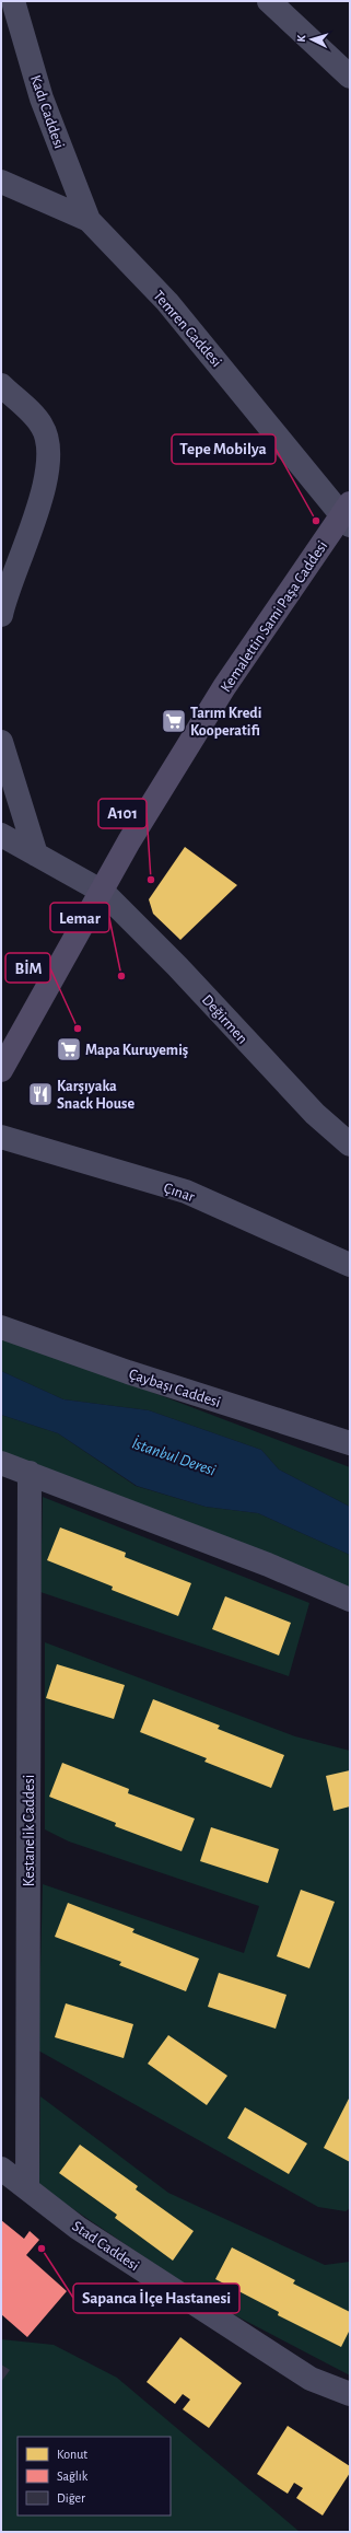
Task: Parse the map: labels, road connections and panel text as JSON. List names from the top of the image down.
{
  "streets": {
    "main road": ["Kemalettin Sami Paşa Caddesi"],
    "street": [
      "Kadı Caddesi",
      "Temren Caddesi",
      "Değirmen",
      "Çınar",
      "Çaybaşı Caddesi",
      "Kestanelik Caddesi",
      "Stad Caddesi"
    ]
  },
  "crossings": [
    ["Kadı Caddesi", "Temren Caddesi"],
    ["Temren Caddesi", "Kemalettin Sami Paşa Caddesi"],
    ["Kemalettin Sami Paşa Caddesi", "Değirmen"],
    ["Kestanelik Caddesi", "Stad Caddesi"]
  ],
  "water": ["İstanbul Deresi"],
  "places": {
    "other": [
      "Tepe Mobilya",
      "A101",
      "Lemar",
      "BİM",
      "Sapanca İlçe Hastanesi"
    ],
    "supermarket": ["Tarım Kredi Kooperatifi", "Mapa Kuruyemiş"],
    "restaurant": ["Karşıyaka Snack House"]
  },
  "legend": ["Konut", "Sağlık", "Diğer"],
  "north": "left"
}
